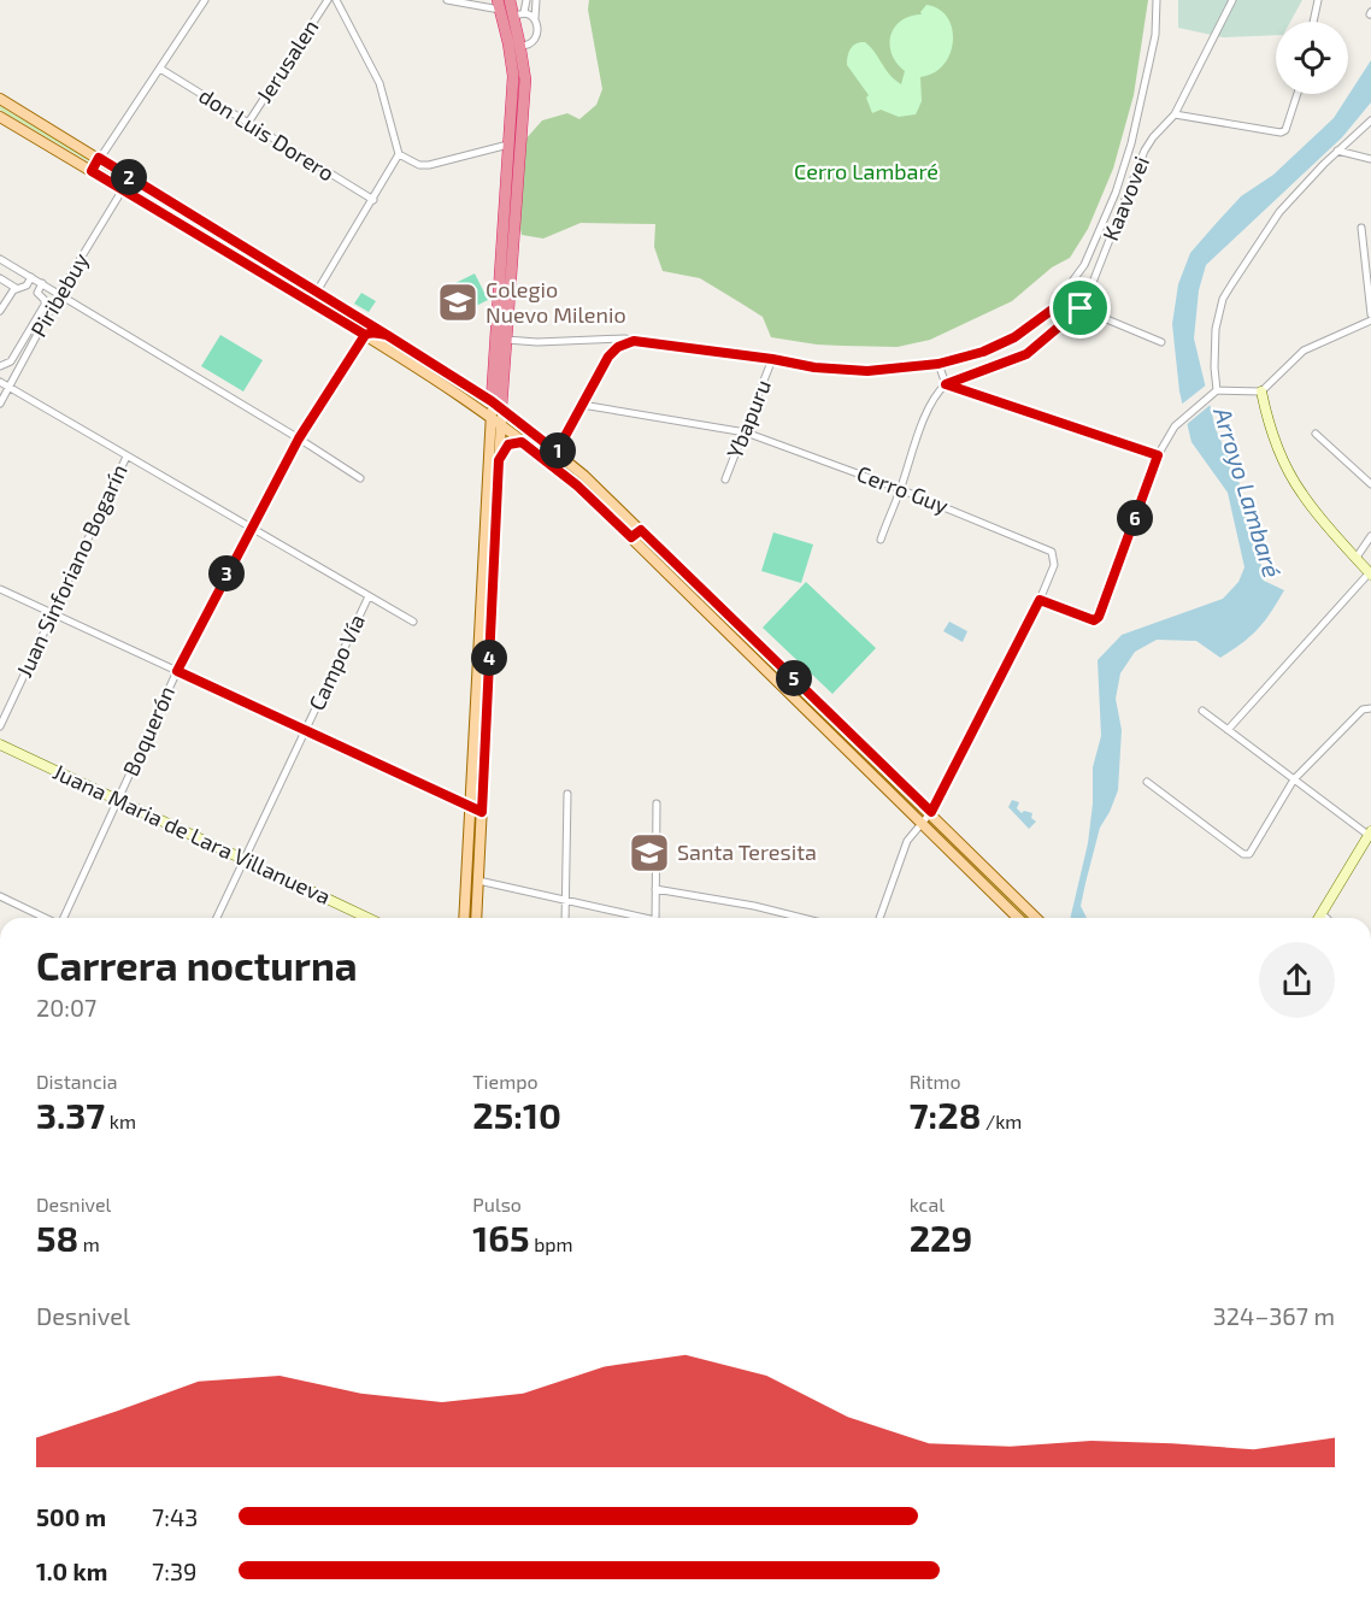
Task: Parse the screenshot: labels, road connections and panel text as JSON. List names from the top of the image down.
{
  "streets": {
    "street": [
      "Jerusalen",
      "don Luis Dorero",
      "Kaavovei",
      "Piribebuy",
      "Ybapuru",
      "Cerro Guy",
      "Juan Sinforiano Bogarín",
      "Campo Vía",
      "Boquerón",
      "Juana Maria de Lara Villanueva"
    ]
  },
  "crossings": [
    ["Jerusalen", "don Luis Dorero"],
    ["Ybapuru", "Cerro Guy"],
    ["Campo Vía", "Juana Maria de Lara Villanueva"],
    ["Boquerón", "Juana Maria de Lara Villanueva"]
  ],
  "water": ["Arroyo Lambaré"],
  "parks": ["Cerro Lambaré"],
  "places": {
    "school or university": ["Colegio Nuevo Milenio", "Santa Teresita"]
  },
  "page": {
    "pins": [
      "2",
      "1",
      "6",
      "3",
      "4",
      "5"
    ],
    "heading": ["Carrera nocturna", "20:07"],
    "stats": [
      ["Distancia", "3.37 km"],
      ["Tiempo", "25:10"],
      ["Ritmo", "7:28 /km"],
      ["Desnivel", "58 m"],
      ["Pulso", "165 bpm"],
      ["kcal", "229"]
    ],
    "chart": ["Desnivel", "324–367 m"],
    "list": [
      {
        "name": "500 m",
        "note": "7:43"
      },
      {
        "name": "1.0 km",
        "note": "7:39"
      }
    ]
  }
}
